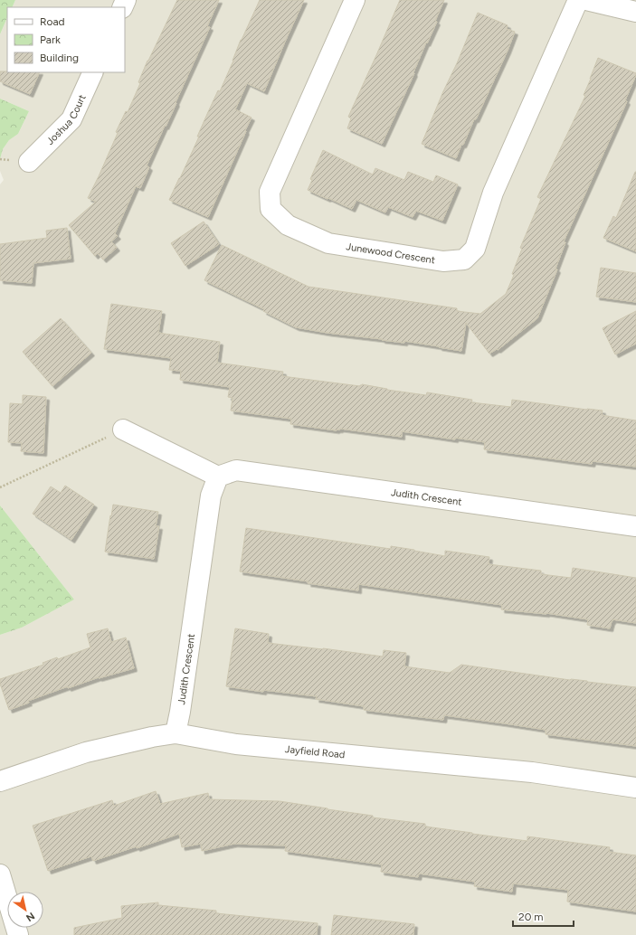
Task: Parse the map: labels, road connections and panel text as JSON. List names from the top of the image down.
{
  "streets": {
    "street": [
      "Joshua Court",
      "Junewood Crescent",
      "Judith Crescent",
      "Jayfield Road"
    ]
  },
  "crossings": [
    ["Judith Crescent", "Jayfield Road"]
  ],
  "legend": ["Road", "Park", "Building"],
  "scale_bar": "20 m",
  "north": "bottom right"
}
